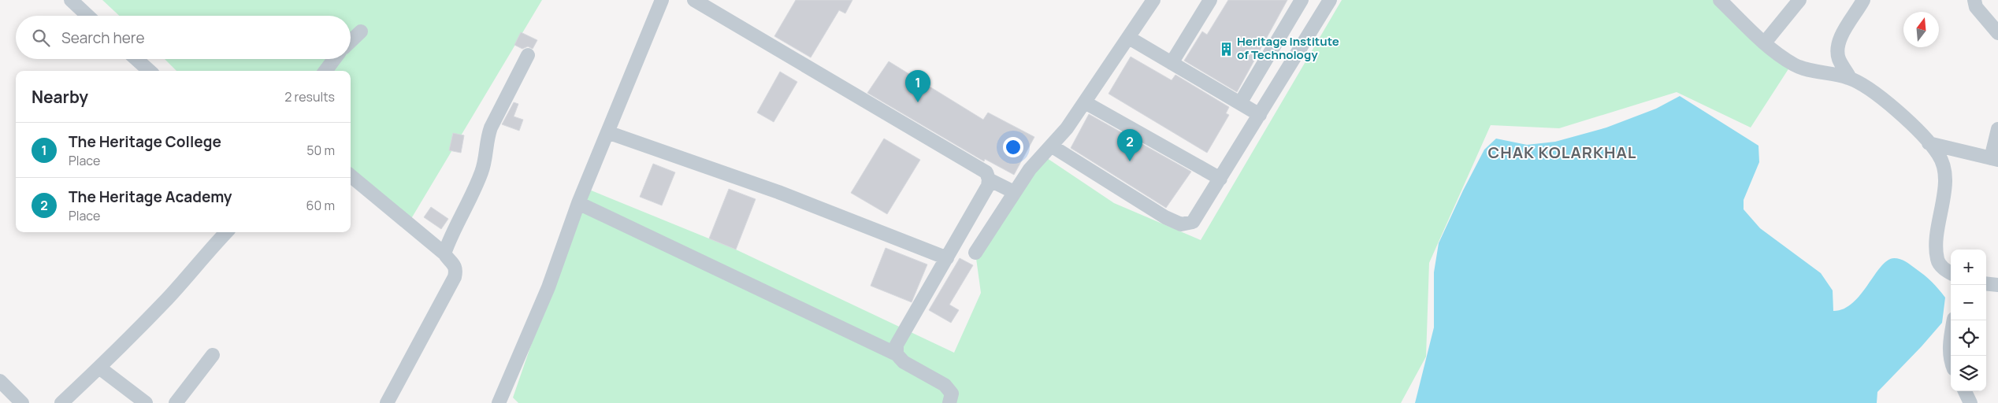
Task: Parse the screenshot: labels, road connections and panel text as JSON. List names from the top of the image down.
{
  "districts": ["CHAK KOLARKHAL"],
  "places": {
    "building": ["Heritage Institute of Technology"]
  },
  "north": "top",
  "page": {
    "search": "Search here",
    "pins": ["1", "2"],
    "heading": ["Nearby", "2 results"],
    "list": [
      {
        "mark": "1",
        "name": "The Heritage College",
        "note": "Place",
        "value": "50 m"
      },
      {
        "mark": "2",
        "name": "The Heritage Academy",
        "note": "Place",
        "value": "60 m"
      }
    ],
    "map_buttons": ["+", "−"]
  }
}
